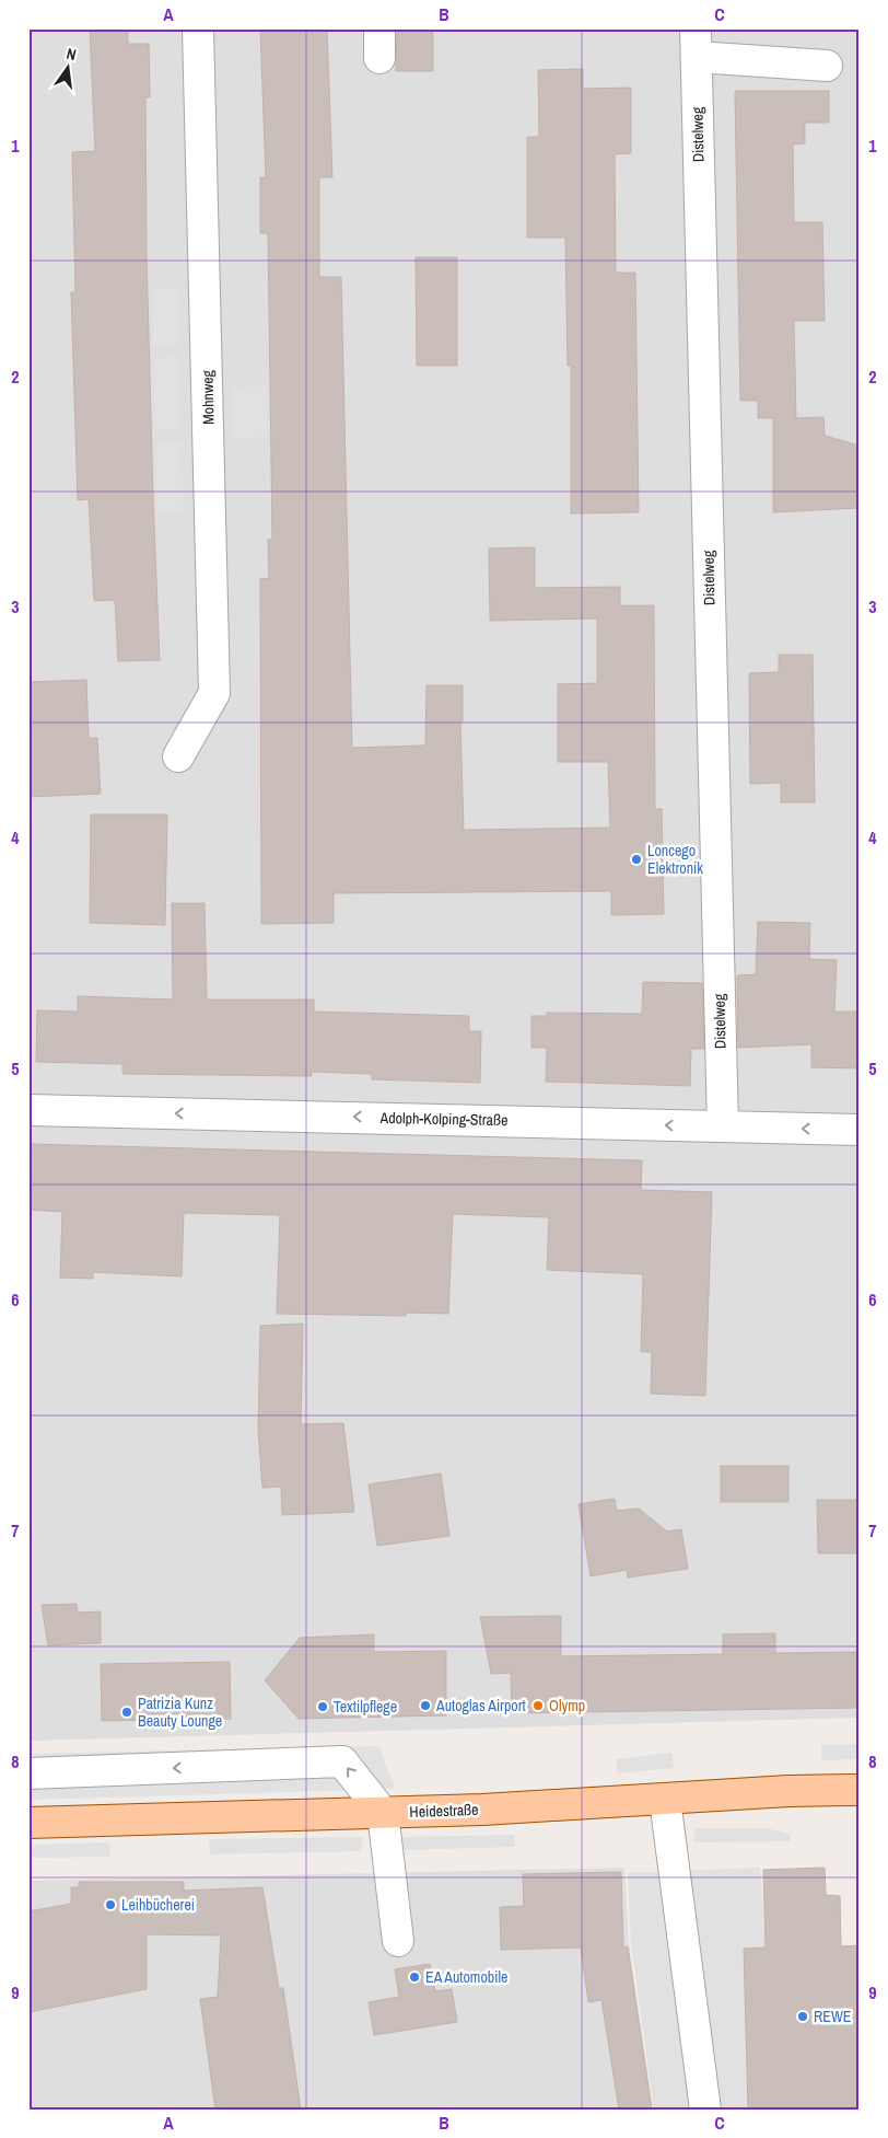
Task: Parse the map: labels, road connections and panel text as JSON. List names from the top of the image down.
{
  "streets": {
    "main road": ["Heidestraße"],
    "street": ["Distelweg", "Mohnweg", "Adolph-Kolping-Straße"]
  },
  "crossings": [
    ["Distelweg", "Adolph-Kolping-Straße"]
  ],
  "one_way": ["Adolph-Kolping-Straße"],
  "places": [
    "Loncego Elektronik",
    "Autoglas Airport",
    "Olymp",
    "Textilpflege",
    "Patrizia Kunz Beauty Lounge",
    "Leihbücherei",
    "EA Automobile",
    "REWE"
  ],
  "north": "top",
  "grid": {
    "columns": ["A", "B", "C"],
    "rows": [
      "1",
      "2",
      "3",
      "4",
      "5",
      "6",
      "7",
      "8",
      "9"
    ]
  }
}
